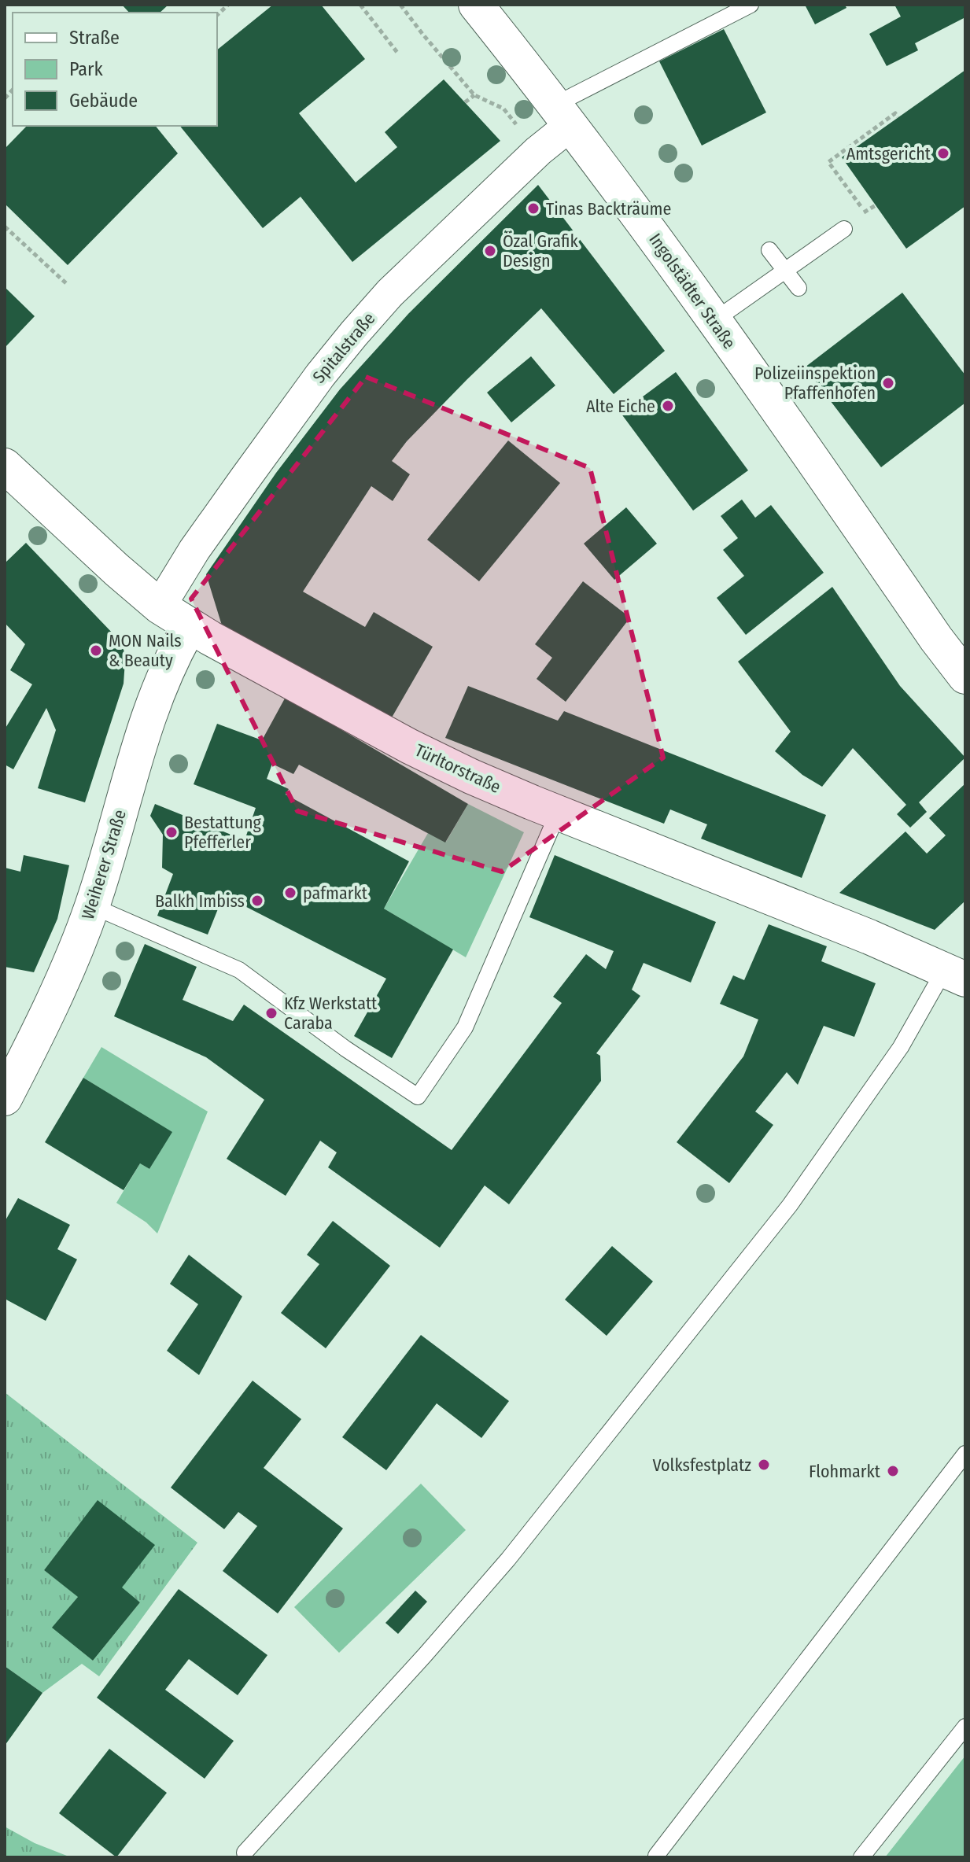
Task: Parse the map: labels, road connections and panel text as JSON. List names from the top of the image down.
{
  "streets": {
    "street": [
      "Ingolstädter Straße",
      "Spitalstraße",
      "Türltorstraße",
      "Weiherer Straße"
    ]
  },
  "crossings": [
    ["Ingolstädter Straße", "Spitalstraße"],
    ["Spitalstraße", "Türltorstraße"],
    ["Türltorstraße", "Weiherer Straße"]
  ],
  "places": [
    "Amtsgericht",
    "Tinas Backträume",
    "Özal Grafik Design",
    "Polizeiinspektion Pfaffenhofen",
    "Alte Eiche",
    "MON Nails & Beauty",
    "Bestattung Pfefferler",
    "pafmarkt",
    "Balkh Imbiss",
    "Kfz Werkstatt Caraba",
    "Volksfestplatz",
    "Flohmarkt"
  ],
  "legend": ["Straße", "Park", "Gebäude"]
}
